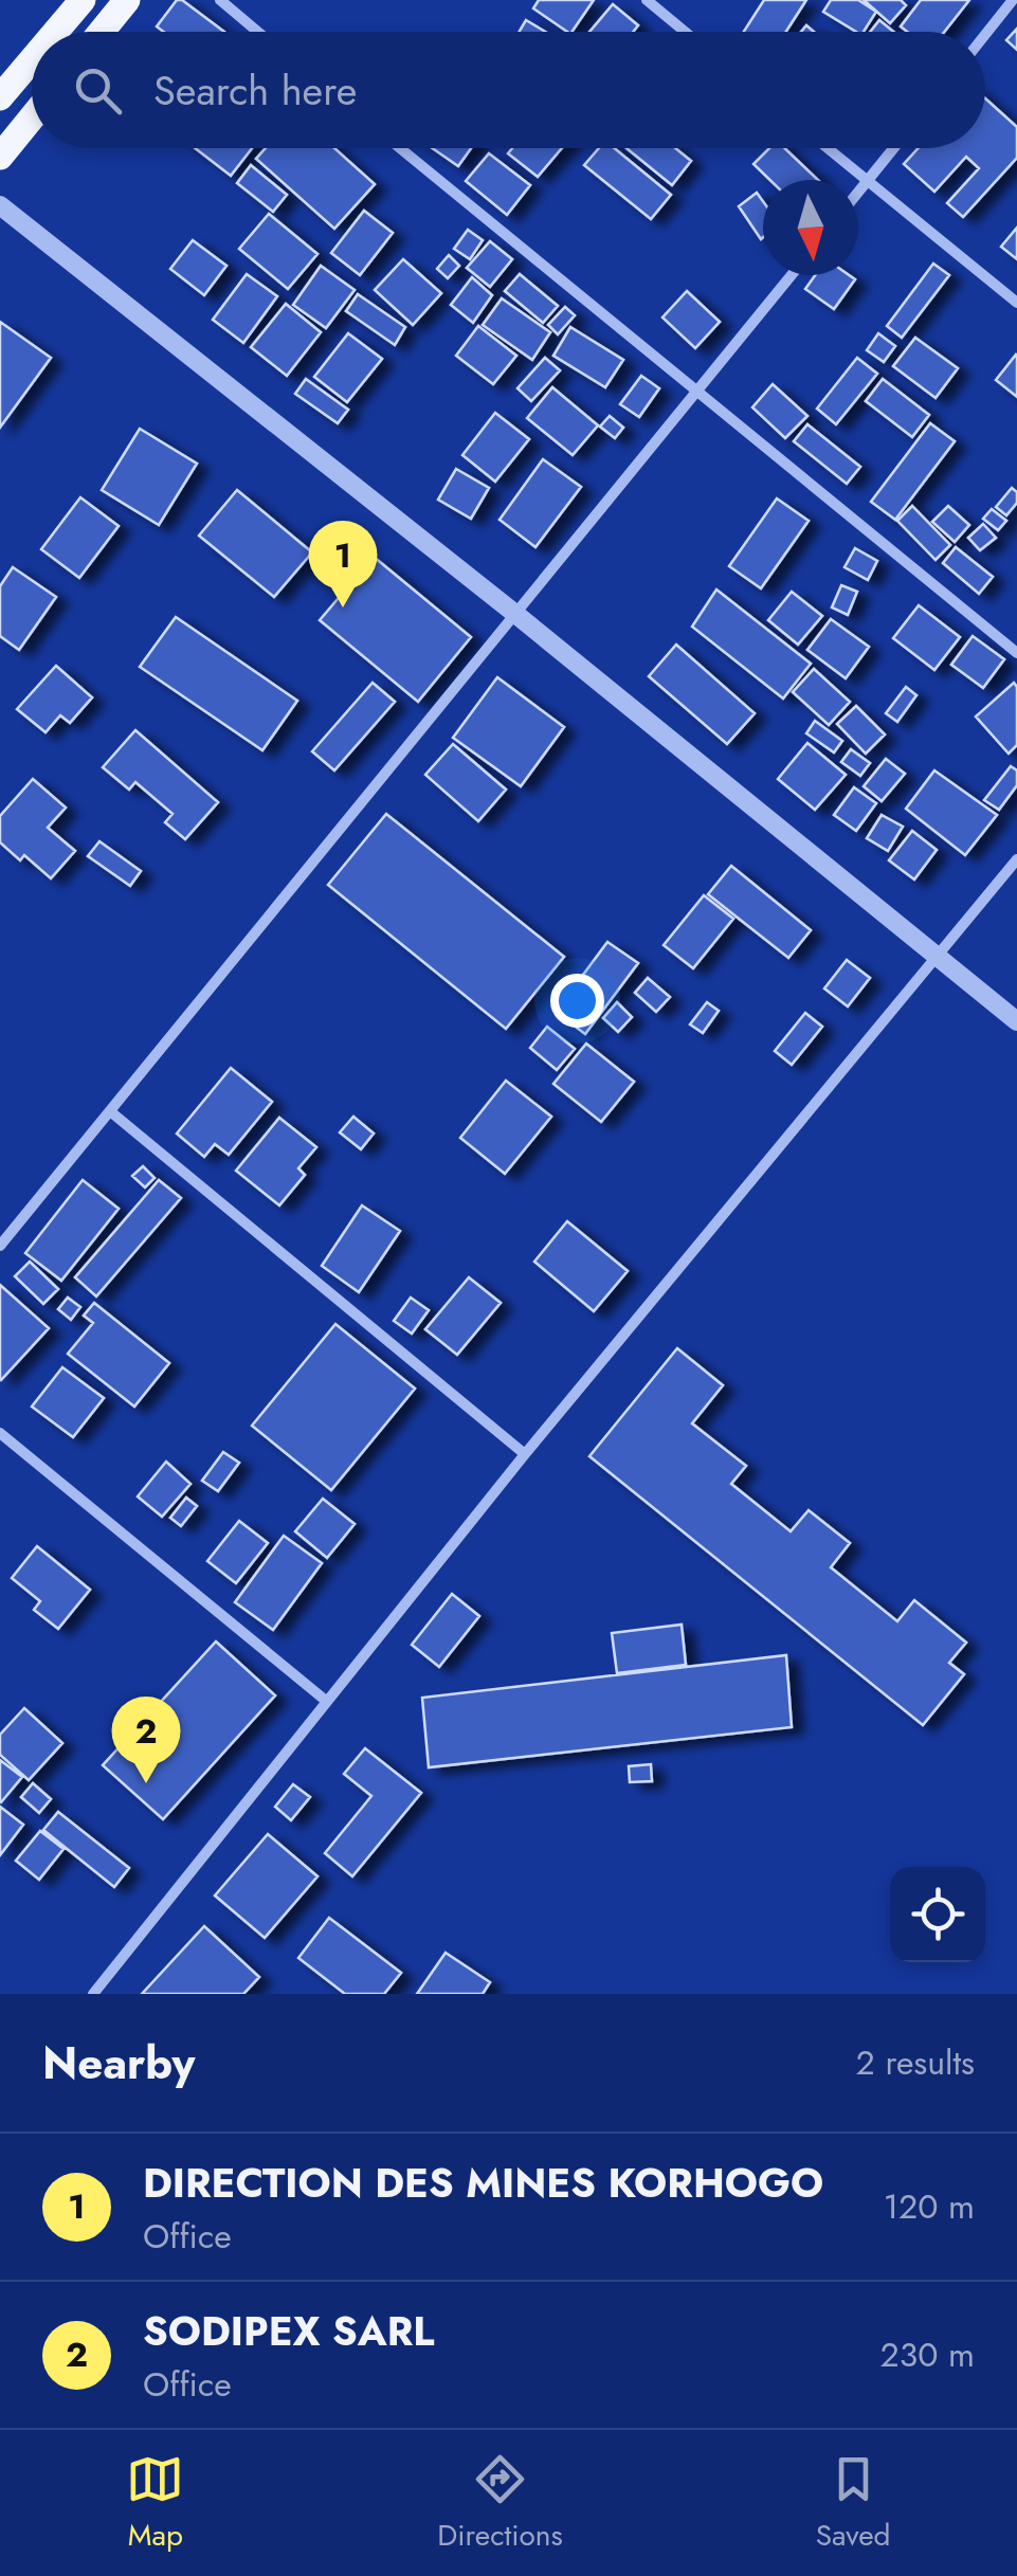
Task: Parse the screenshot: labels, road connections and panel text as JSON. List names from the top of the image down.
{
  "north": "bottom",
  "page": {
    "search": "Search here",
    "pins": ["1", "2"],
    "heading": ["Nearby", "2 results"],
    "list": [
      {
        "mark": "1",
        "name": "DIRECTION DES MINES KORHOGO",
        "note": "Office",
        "value": "120 m"
      },
      {
        "mark": "2",
        "name": "SODIPEX SARL",
        "note": "Office",
        "value": "230 m"
      }
    ],
    "nav": ["Map", "Directions", "Saved"]
  }
}
